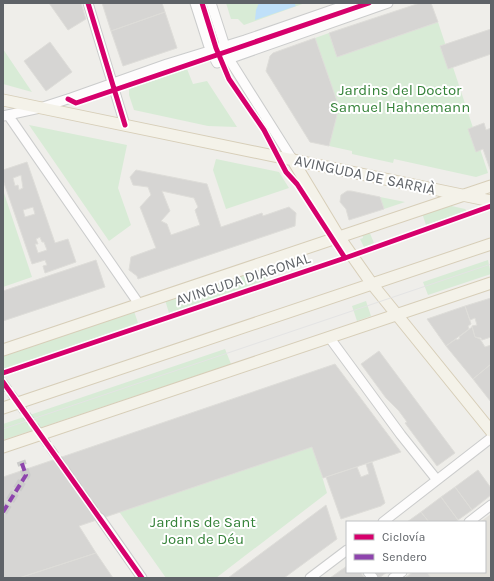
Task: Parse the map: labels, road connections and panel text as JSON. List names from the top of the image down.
{
  "streets": {
    "main road": ["AVINGUDA DE SARRIÀ"],
    "cycle path": ["AVINGUDA DIAGONAL"]
  },
  "parks": ["Jardins del Doctor Samuel Hahnemann", "Jardins de Sant Joan de Déu"],
  "legend": ["Ciclovía", "Sendero"]
}
